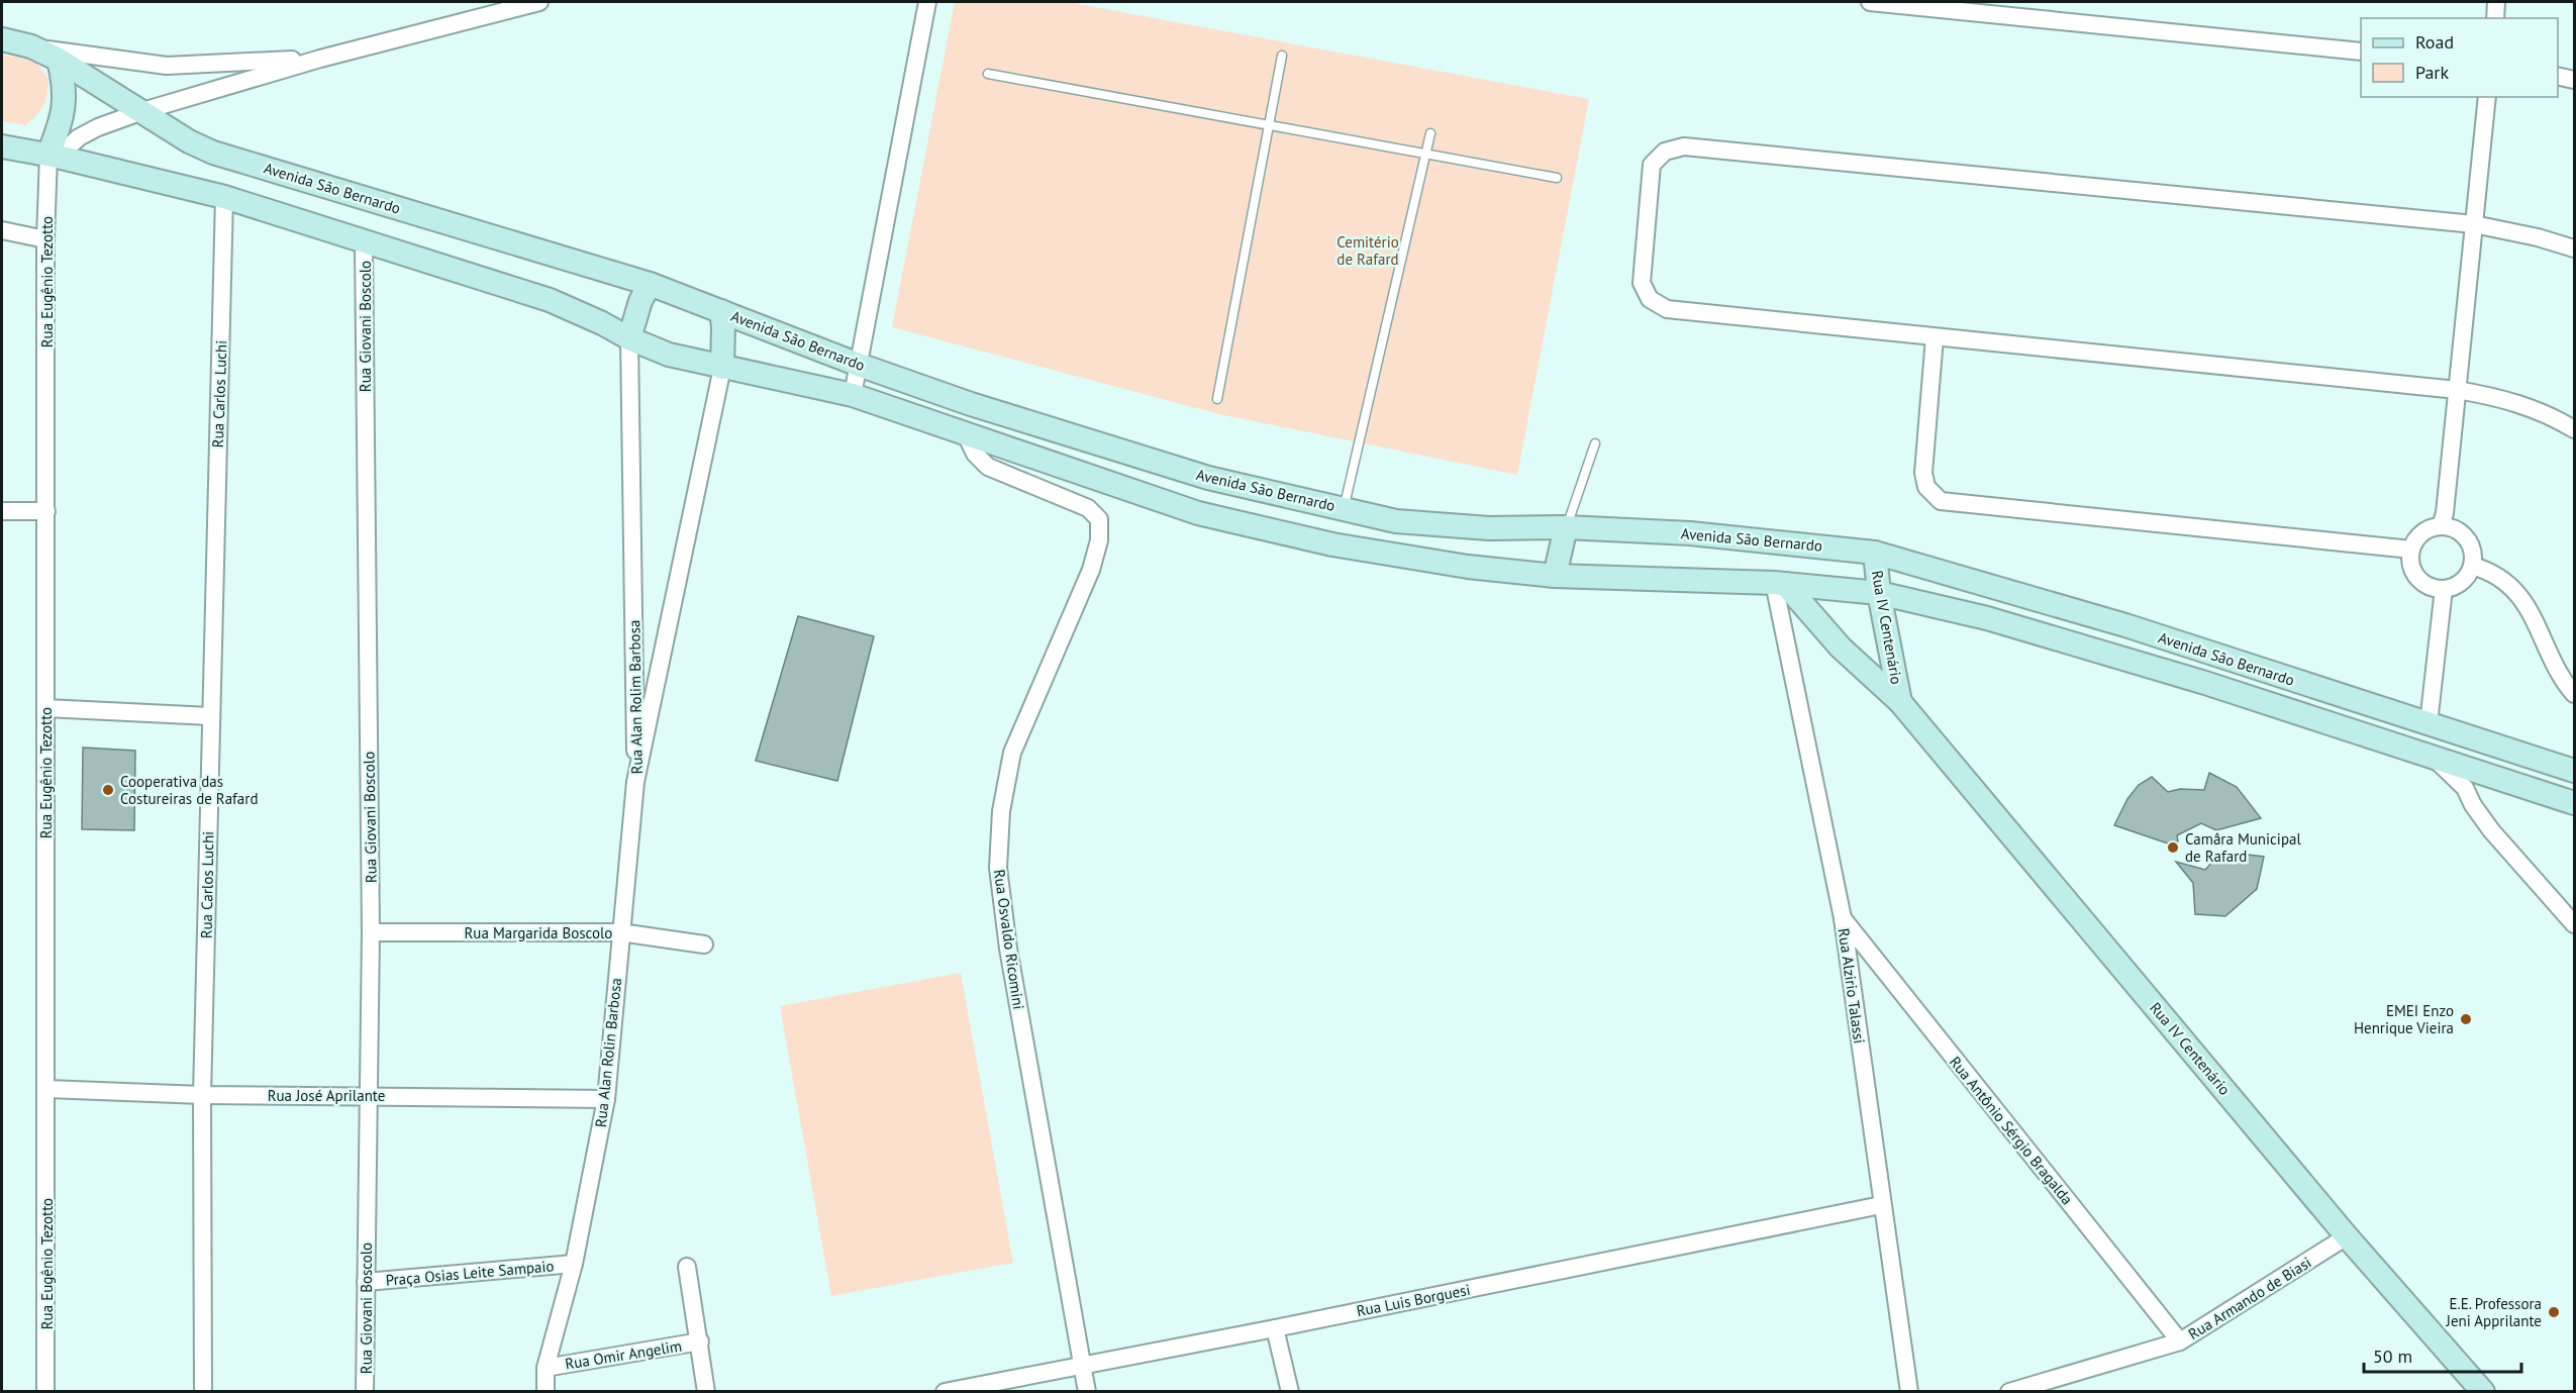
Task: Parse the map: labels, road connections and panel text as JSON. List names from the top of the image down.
{
  "streets": {
    "main road": ["Avenida São Bernardo", "Rua IV Centenário"],
    "street": [
      "Rua Eugênio Tezotto",
      "Rua Giovani Boscolo",
      "Rua Carlos Luchi",
      "Rua Alan Rolim Barbosa",
      "Rua Margarida Boscolo",
      "Rua Osvaldo Ricomini",
      "Rua Alzirio Talassi",
      "Rua Alan Rolin Barbosa",
      "Rua José Aprilante",
      "Rua Antônio Sérgio Bragalda",
      "Praça Osias Leite Sampaio",
      "Rua Armando de Biasi",
      "Rua Luis Borguesi",
      "Rua Omir Angelim"
    ]
  },
  "crossings": [
    ["Avenida São Bernardo", "Rua Eugênio Tezotto"],
    ["Avenida São Bernardo", "Rua Giovani Boscolo"],
    ["Avenida São Bernardo", "Rua Carlos Luchi"],
    ["Avenida São Bernardo", "Rua IV Centenário"],
    ["Avenida São Bernardo", "Rua Alan Rolim Barbosa"],
    ["Avenida São Bernardo", "Rua Osvaldo Ricomini"],
    ["Avenida São Bernardo", "Rua Alzirio Talassi"],
    ["Rua Eugênio Tezotto", "Rua José Aprilante"],
    ["Rua Giovani Boscolo", "Rua Margarida Boscolo"],
    ["Rua Giovani Boscolo", "Rua José Aprilante"],
    ["Rua Giovani Boscolo", "Praça Osias Leite Sampaio"],
    ["Rua Carlos Luchi", "Rua José Aprilante"],
    ["Rua IV Centenário", "Rua Alzirio Talassi"],
    ["Rua IV Centenário", "Rua Armando de Biasi"],
    ["Rua Alan Rolim Barbosa", "Rua Alan Rolin Barbosa"],
    ["Rua Margarida Boscolo", "Rua Alan Rolin Barbosa"],
    ["Rua Osvaldo Ricomini", "Rua Luis Borguesi"],
    ["Rua Alzirio Talassi", "Rua Antônio Sérgio Bragalda"],
    ["Rua Alzirio Talassi", "Rua Luis Borguesi"],
    ["Rua Alan Rolin Barbosa", "Rua José Aprilante"],
    ["Rua Alan Rolin Barbosa", "Praça Osias Leite Sampaio"],
    ["Rua Alan Rolin Barbosa", "Rua Omir Angelim"],
    ["Rua Antônio Sérgio Bragalda", "Rua Armando de Biasi"]
  ],
  "parks": ["Cemitério de Rafard"],
  "places": [
    "Cooperativa das Costureiras de Rafard",
    "Camâra Municipal de Rafard",
    "EMEI Enzo Henrique Vieira",
    "E.E. Professora Jeni Apprilante"
  ],
  "legend": ["Road", "Park"],
  "scale_bar": "50 m"
}
